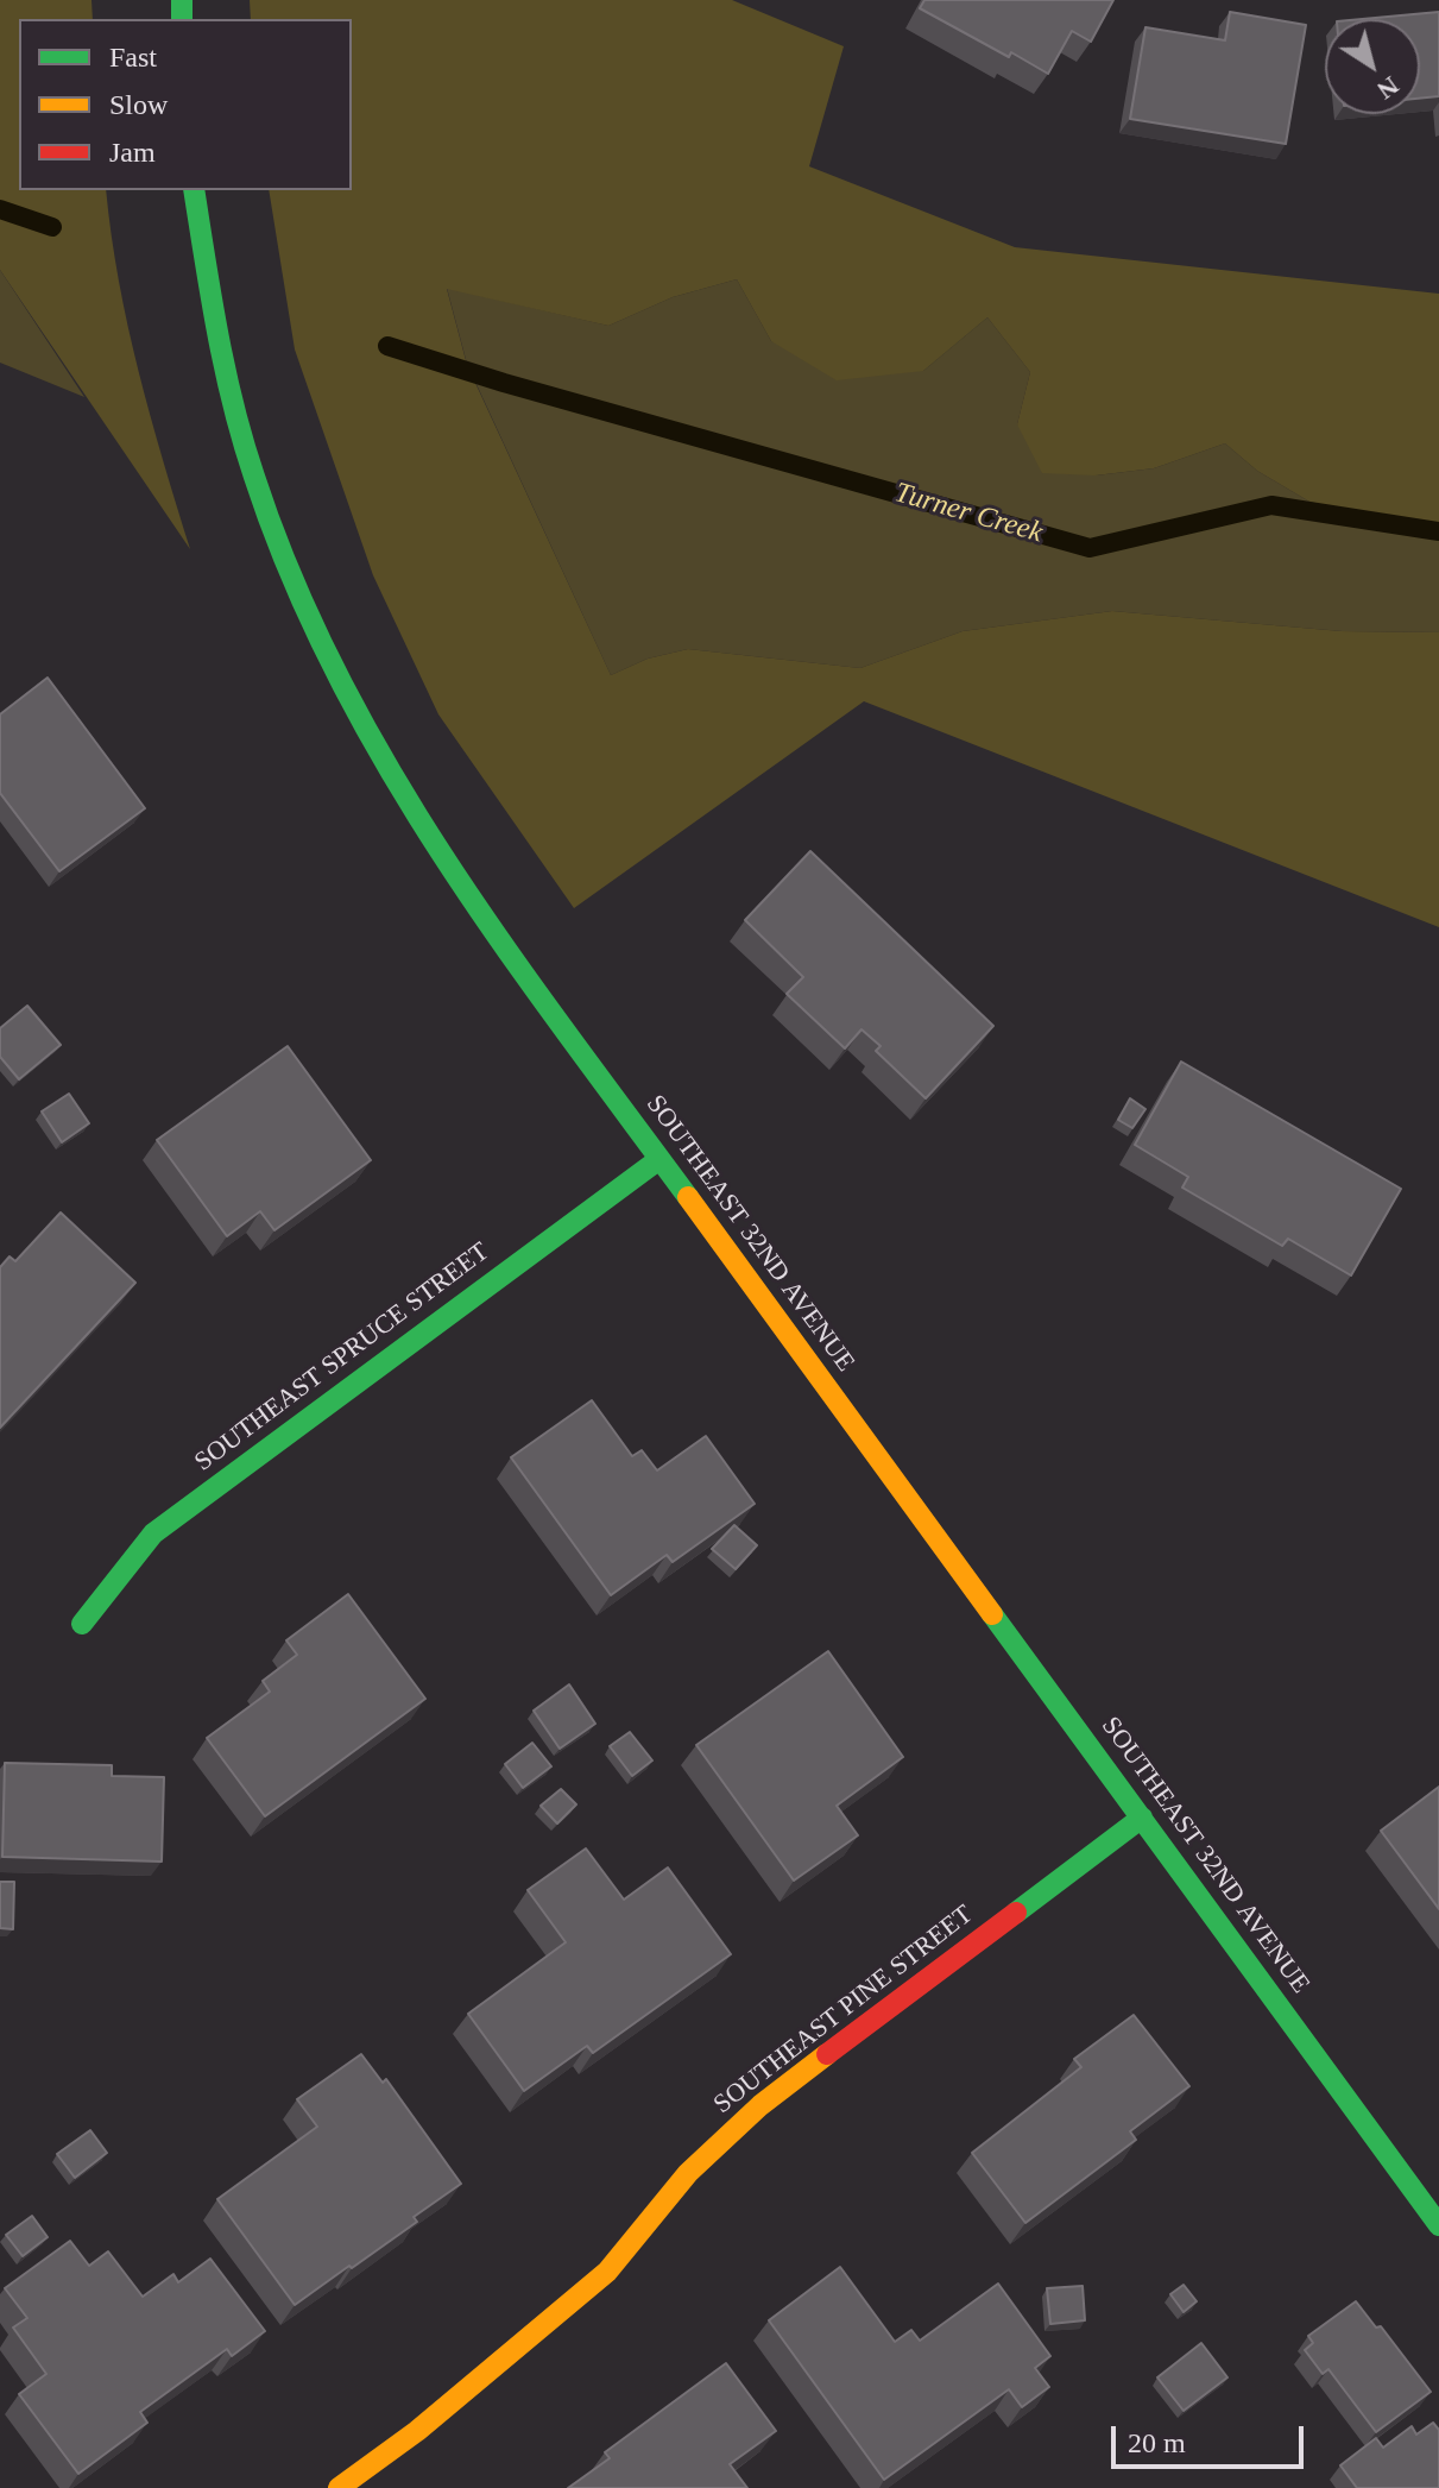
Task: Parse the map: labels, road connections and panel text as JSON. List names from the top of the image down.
{
  "streets": {
    "main road": ["SOUTHEAST 32ND AVENUE", "SOUTHEAST SPRUCE STREET", "SOUTHEAST PINE STREET"]
  },
  "crossings": [
    ["SOUTHEAST 32ND AVENUE", "SOUTHEAST SPRUCE STREET"],
    ["SOUTHEAST 32ND AVENUE", "SOUTHEAST PINE STREET"]
  ],
  "water": ["Turner Creek"],
  "legend": ["Fast", "Slow", "Jam"],
  "scale_bar": "20 m",
  "north": "bottom right"
}
